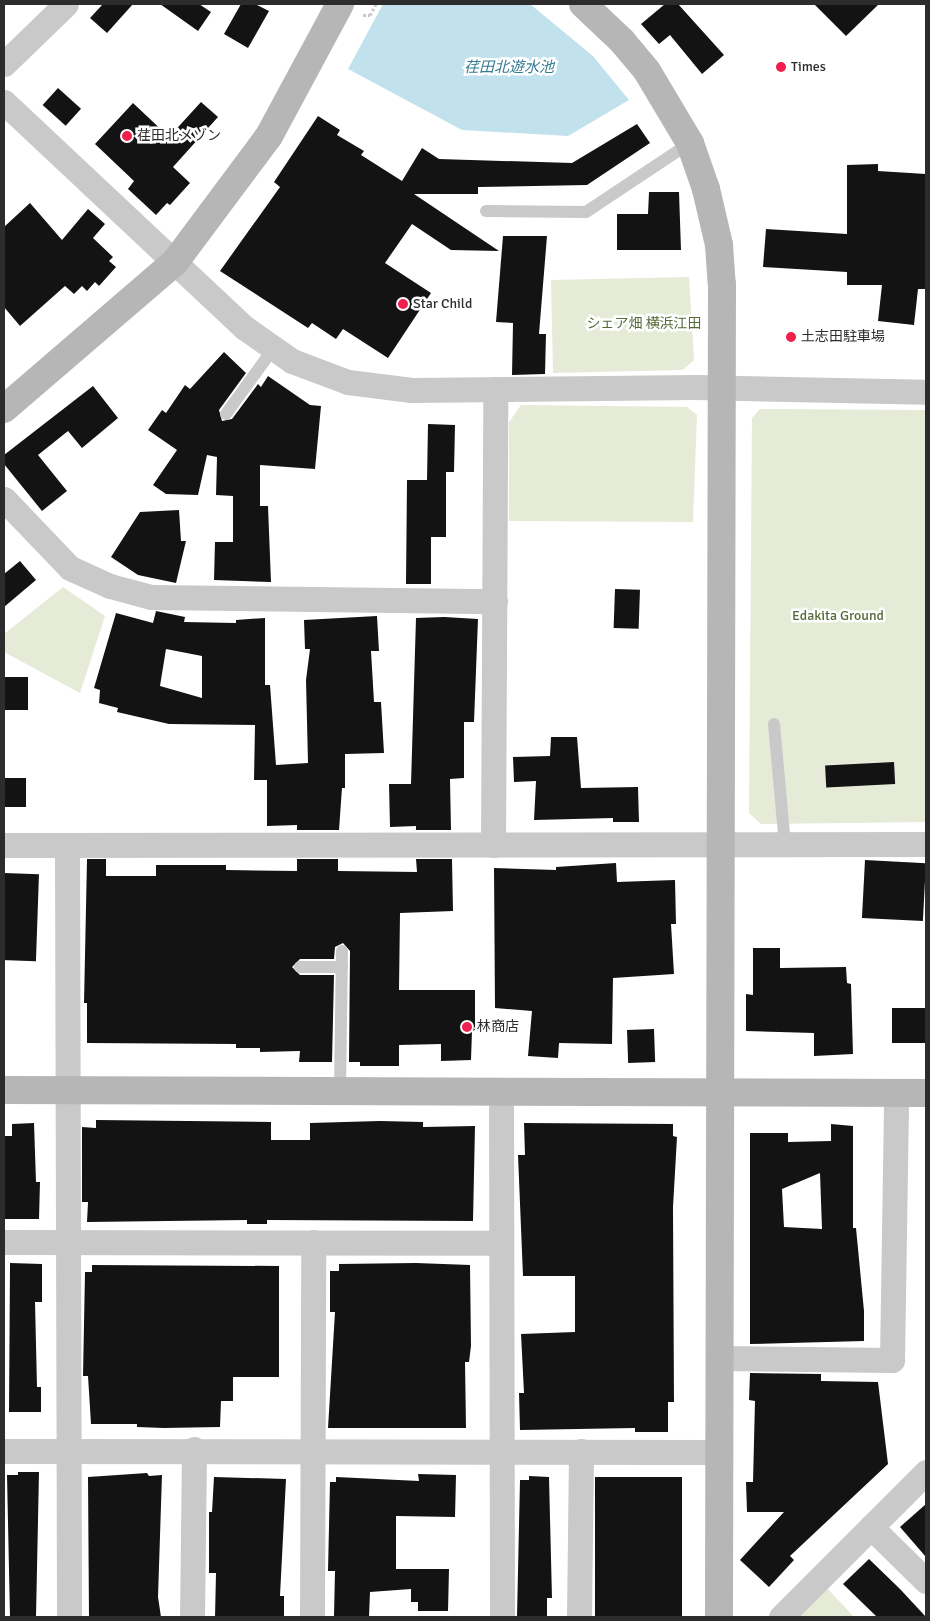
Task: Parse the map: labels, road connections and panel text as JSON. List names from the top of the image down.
{
  "water": ["荏田北遊水池"],
  "parks": ["シェア畑 横浜江田", "Edakita Ground"],
  "places": [
    "Times",
    "荏田北メゾン",
    "Star Child",
    "土志田駐車場",
    "林商店"
  ]
}
